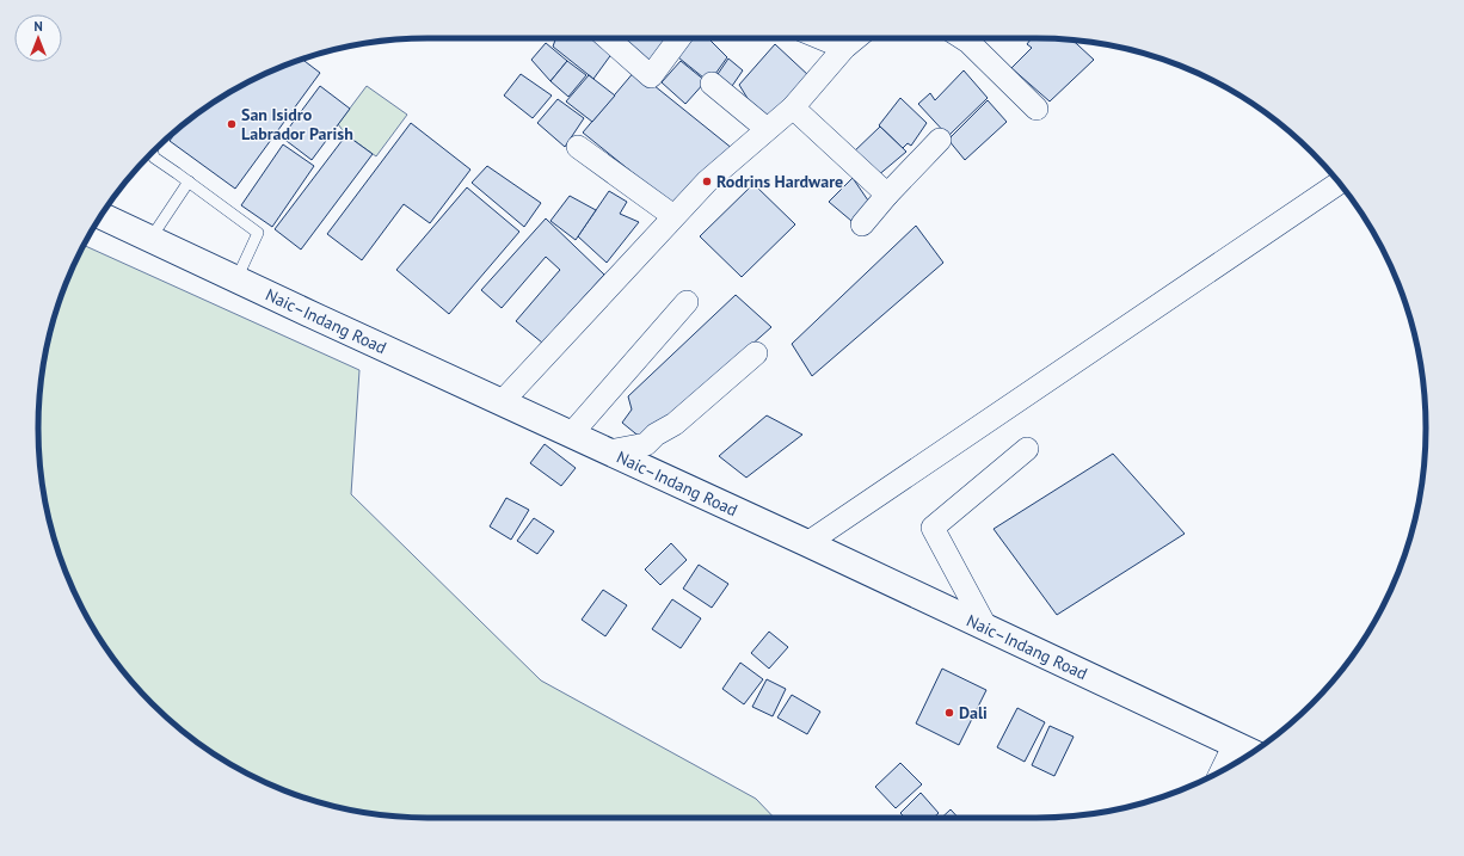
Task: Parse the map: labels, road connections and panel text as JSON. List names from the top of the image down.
{
  "streets": {
    "main road": ["Naic–Indang Road"]
  },
  "places": ["San Isidro Labrador Parish", "Rodrins Hardware", "Dali"],
  "north": "top"
}
